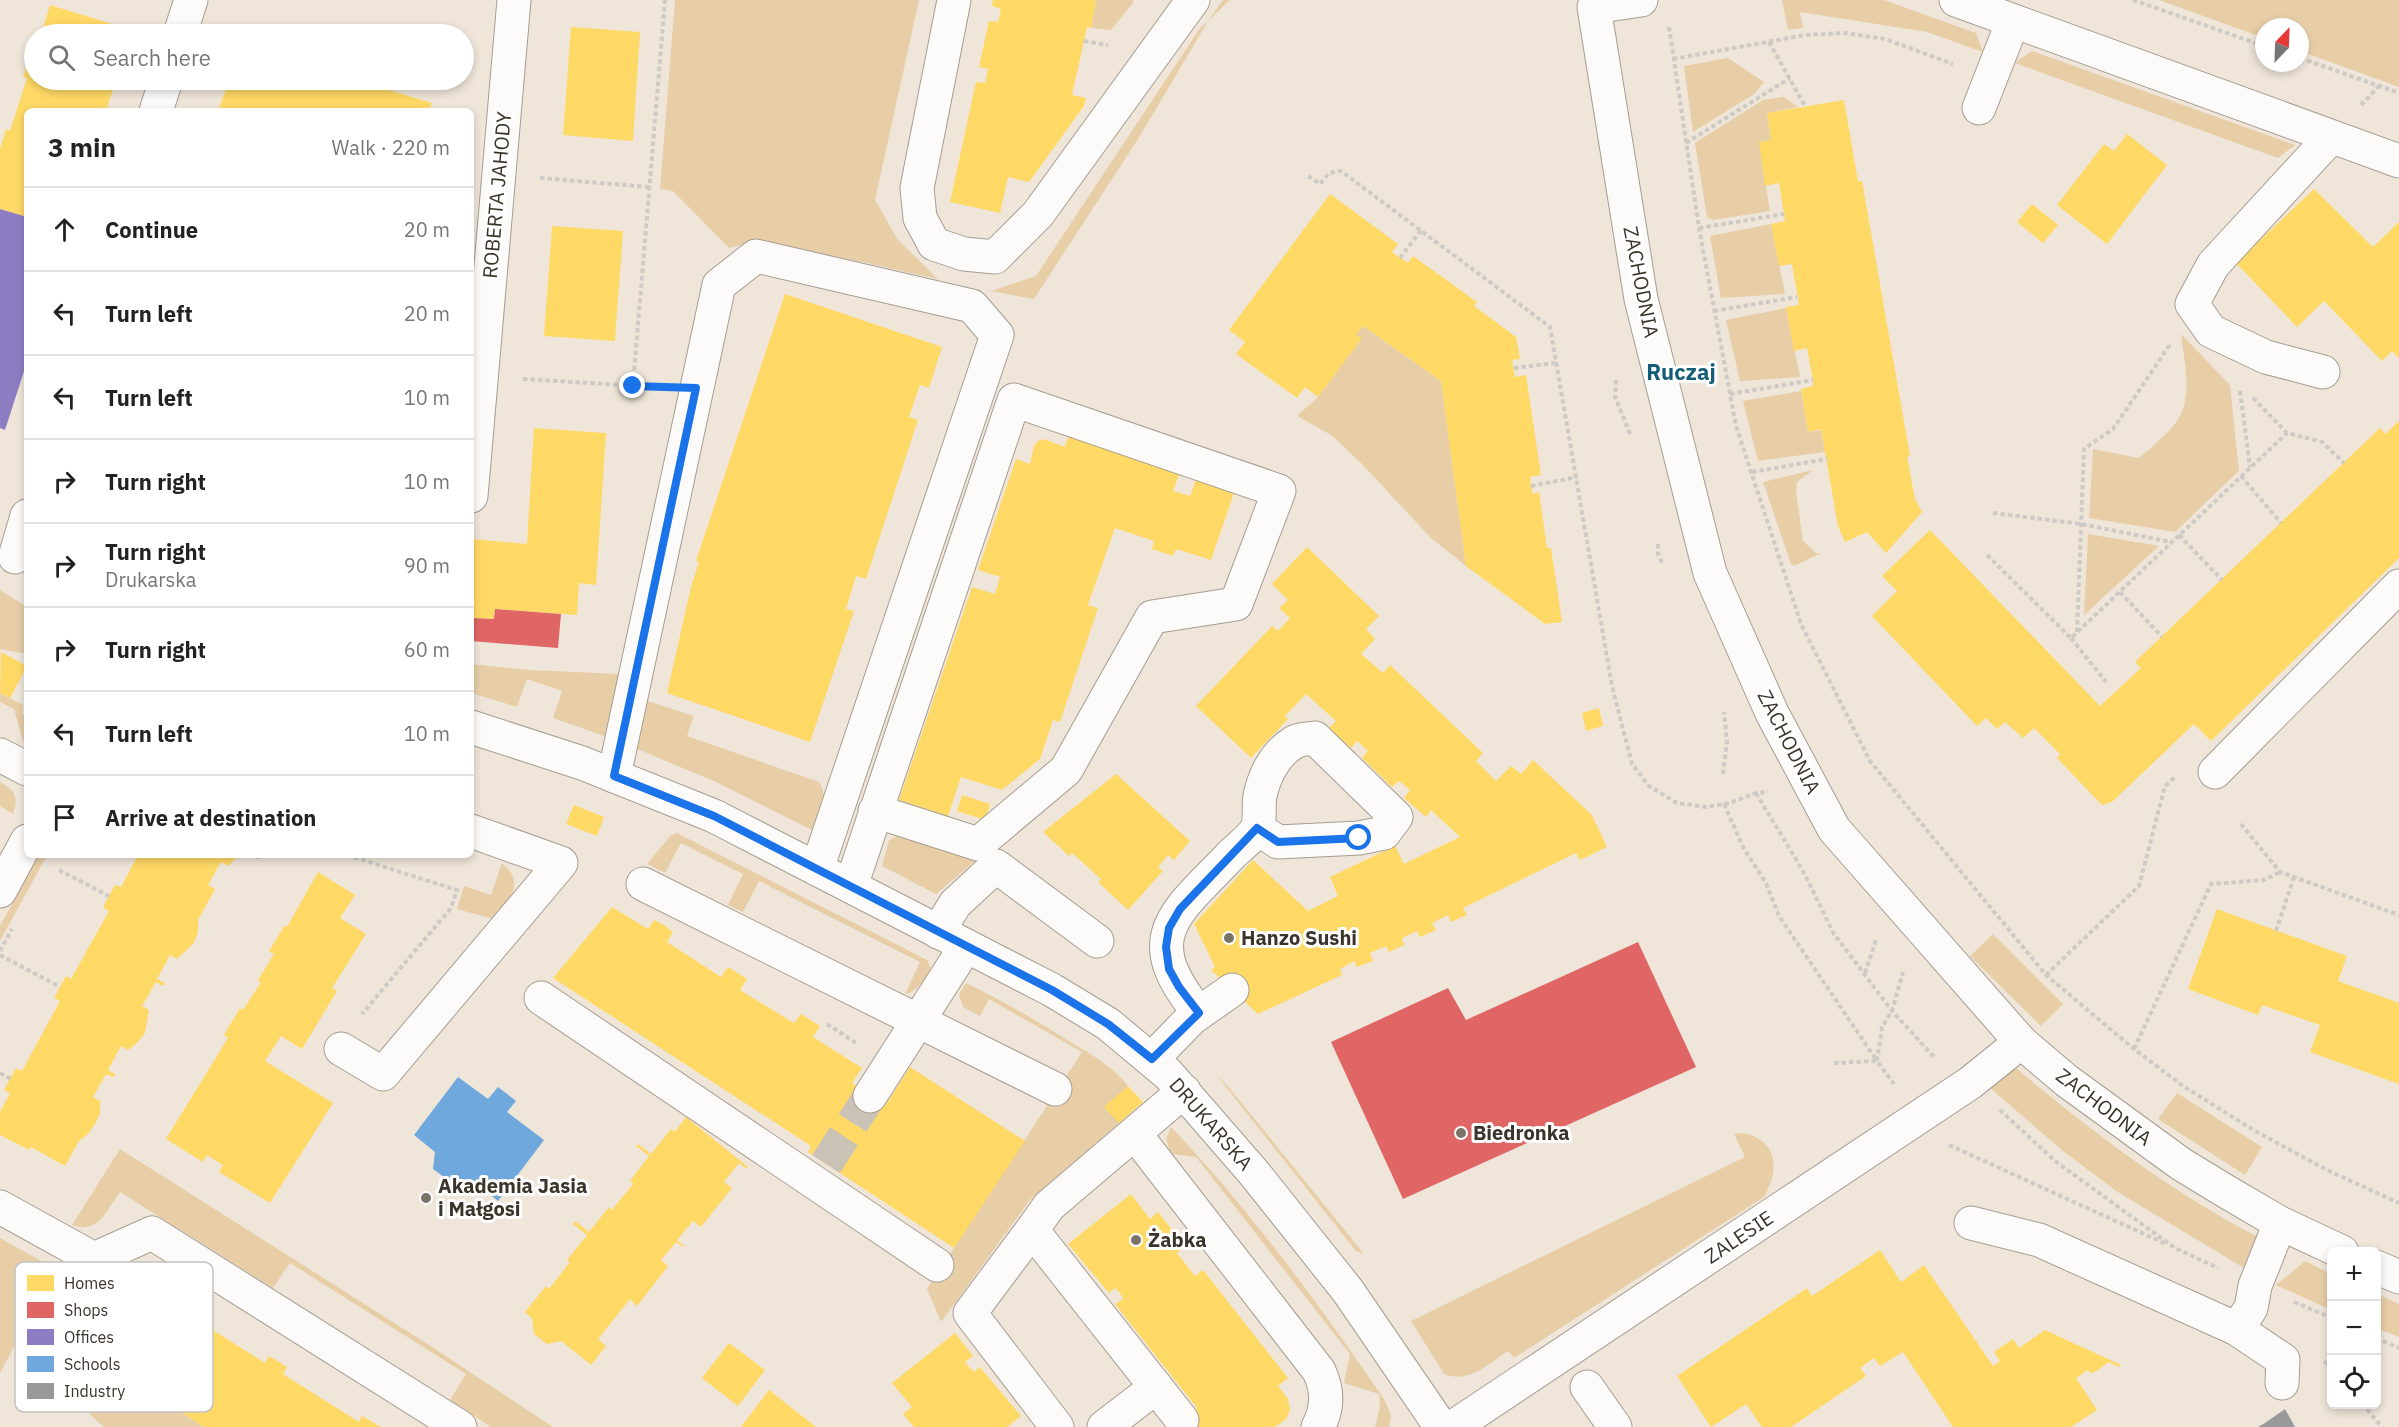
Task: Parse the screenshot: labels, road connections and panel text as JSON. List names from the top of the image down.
{
  "streets": {
    "street": [
      "ROBERTA JAHODY",
      "ZACHODNIA",
      "DRUKARSKA",
      "ZALESIE"
    ]
  },
  "crossings": [
    ["ZACHODNIA", "ZALESIE"]
  ],
  "districts": ["Ruczaj"],
  "places": [
    "Hanzo Sushi",
    "Biedronka",
    "Akademia Jasia i Małgosi",
    "Żabka"
  ],
  "legend": [
    "Homes",
    "Shops",
    "Offices",
    "Schools",
    "Industry"
  ],
  "north": "top right",
  "page": {
    "search": "Search here",
    "heading": ["3 min", "Walk · 220 m"],
    "list": [
      ["Continue", "20 m"],
      ["Turn left", "20 m"],
      ["Turn left", "10 m"],
      ["Turn right", "10 m"],
      ["Turn right", "Drukarska", "90 m"],
      ["Turn right", "60 m"],
      ["Turn left", "10 m"],
      "Arrive at destination"
    ],
    "map_buttons": ["+", "−"]
  }
}
